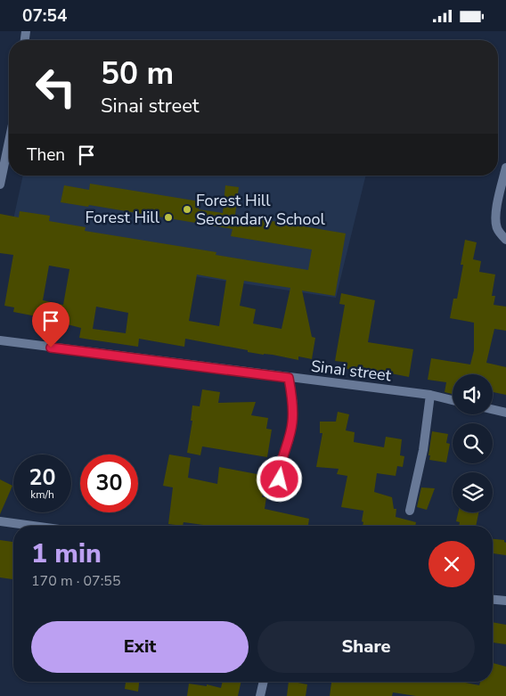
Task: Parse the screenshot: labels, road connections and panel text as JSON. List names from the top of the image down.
{
  "streets": {
    "street": ["Sinai street"]
  },
  "places": ["Forest Hill Secondary School", "Forest Hill"],
  "page": {
    "status": "07:54",
    "turn": ["50 m", "Sinai street"],
    "then": "Then",
    "speed": "20 km/h",
    "limit": "30",
    "heading": ["1 min", "170 m · 07:55"],
    "buttons": ["Exit", "Share"]
  }
}
